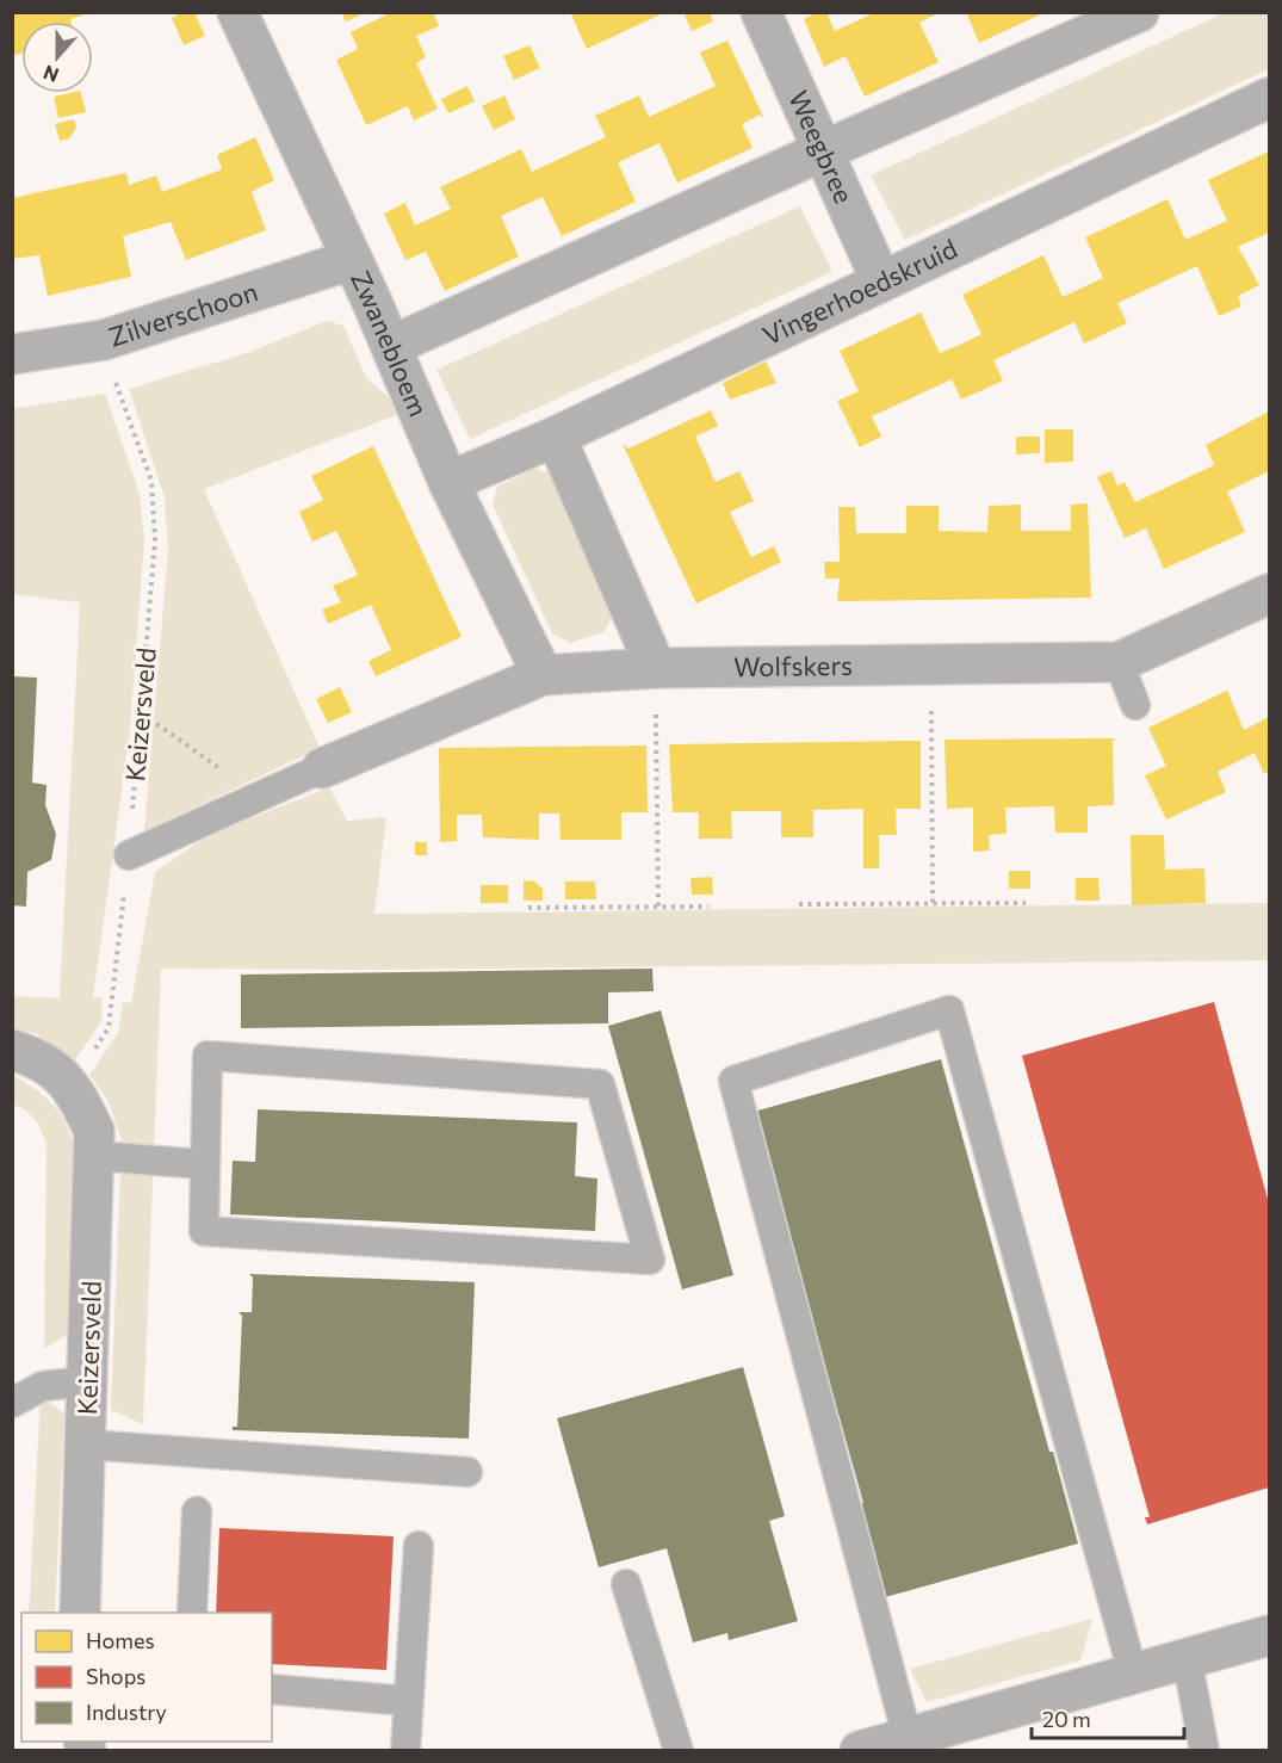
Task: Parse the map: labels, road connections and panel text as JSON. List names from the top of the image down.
{
  "streets": {
    "street": [
      "Weegbree",
      "Vingerhoedskruid",
      "Zilverschoon",
      "Zwanebloem",
      "Wolfskers",
      "Keizersveld"
    ]
  },
  "crossings": [
    ["Weegbree", "Vingerhoedskruid"],
    ["Vingerhoedskruid", "Zwanebloem"],
    ["Zilverschoon", "Zwanebloem"],
    ["Zilverschoon", "Keizersveld"],
    ["Zwanebloem", "Wolfskers"]
  ],
  "legend": ["Homes", "Shops", "Industry"],
  "scale_bar": "20 m",
  "north": "bottom"
}
